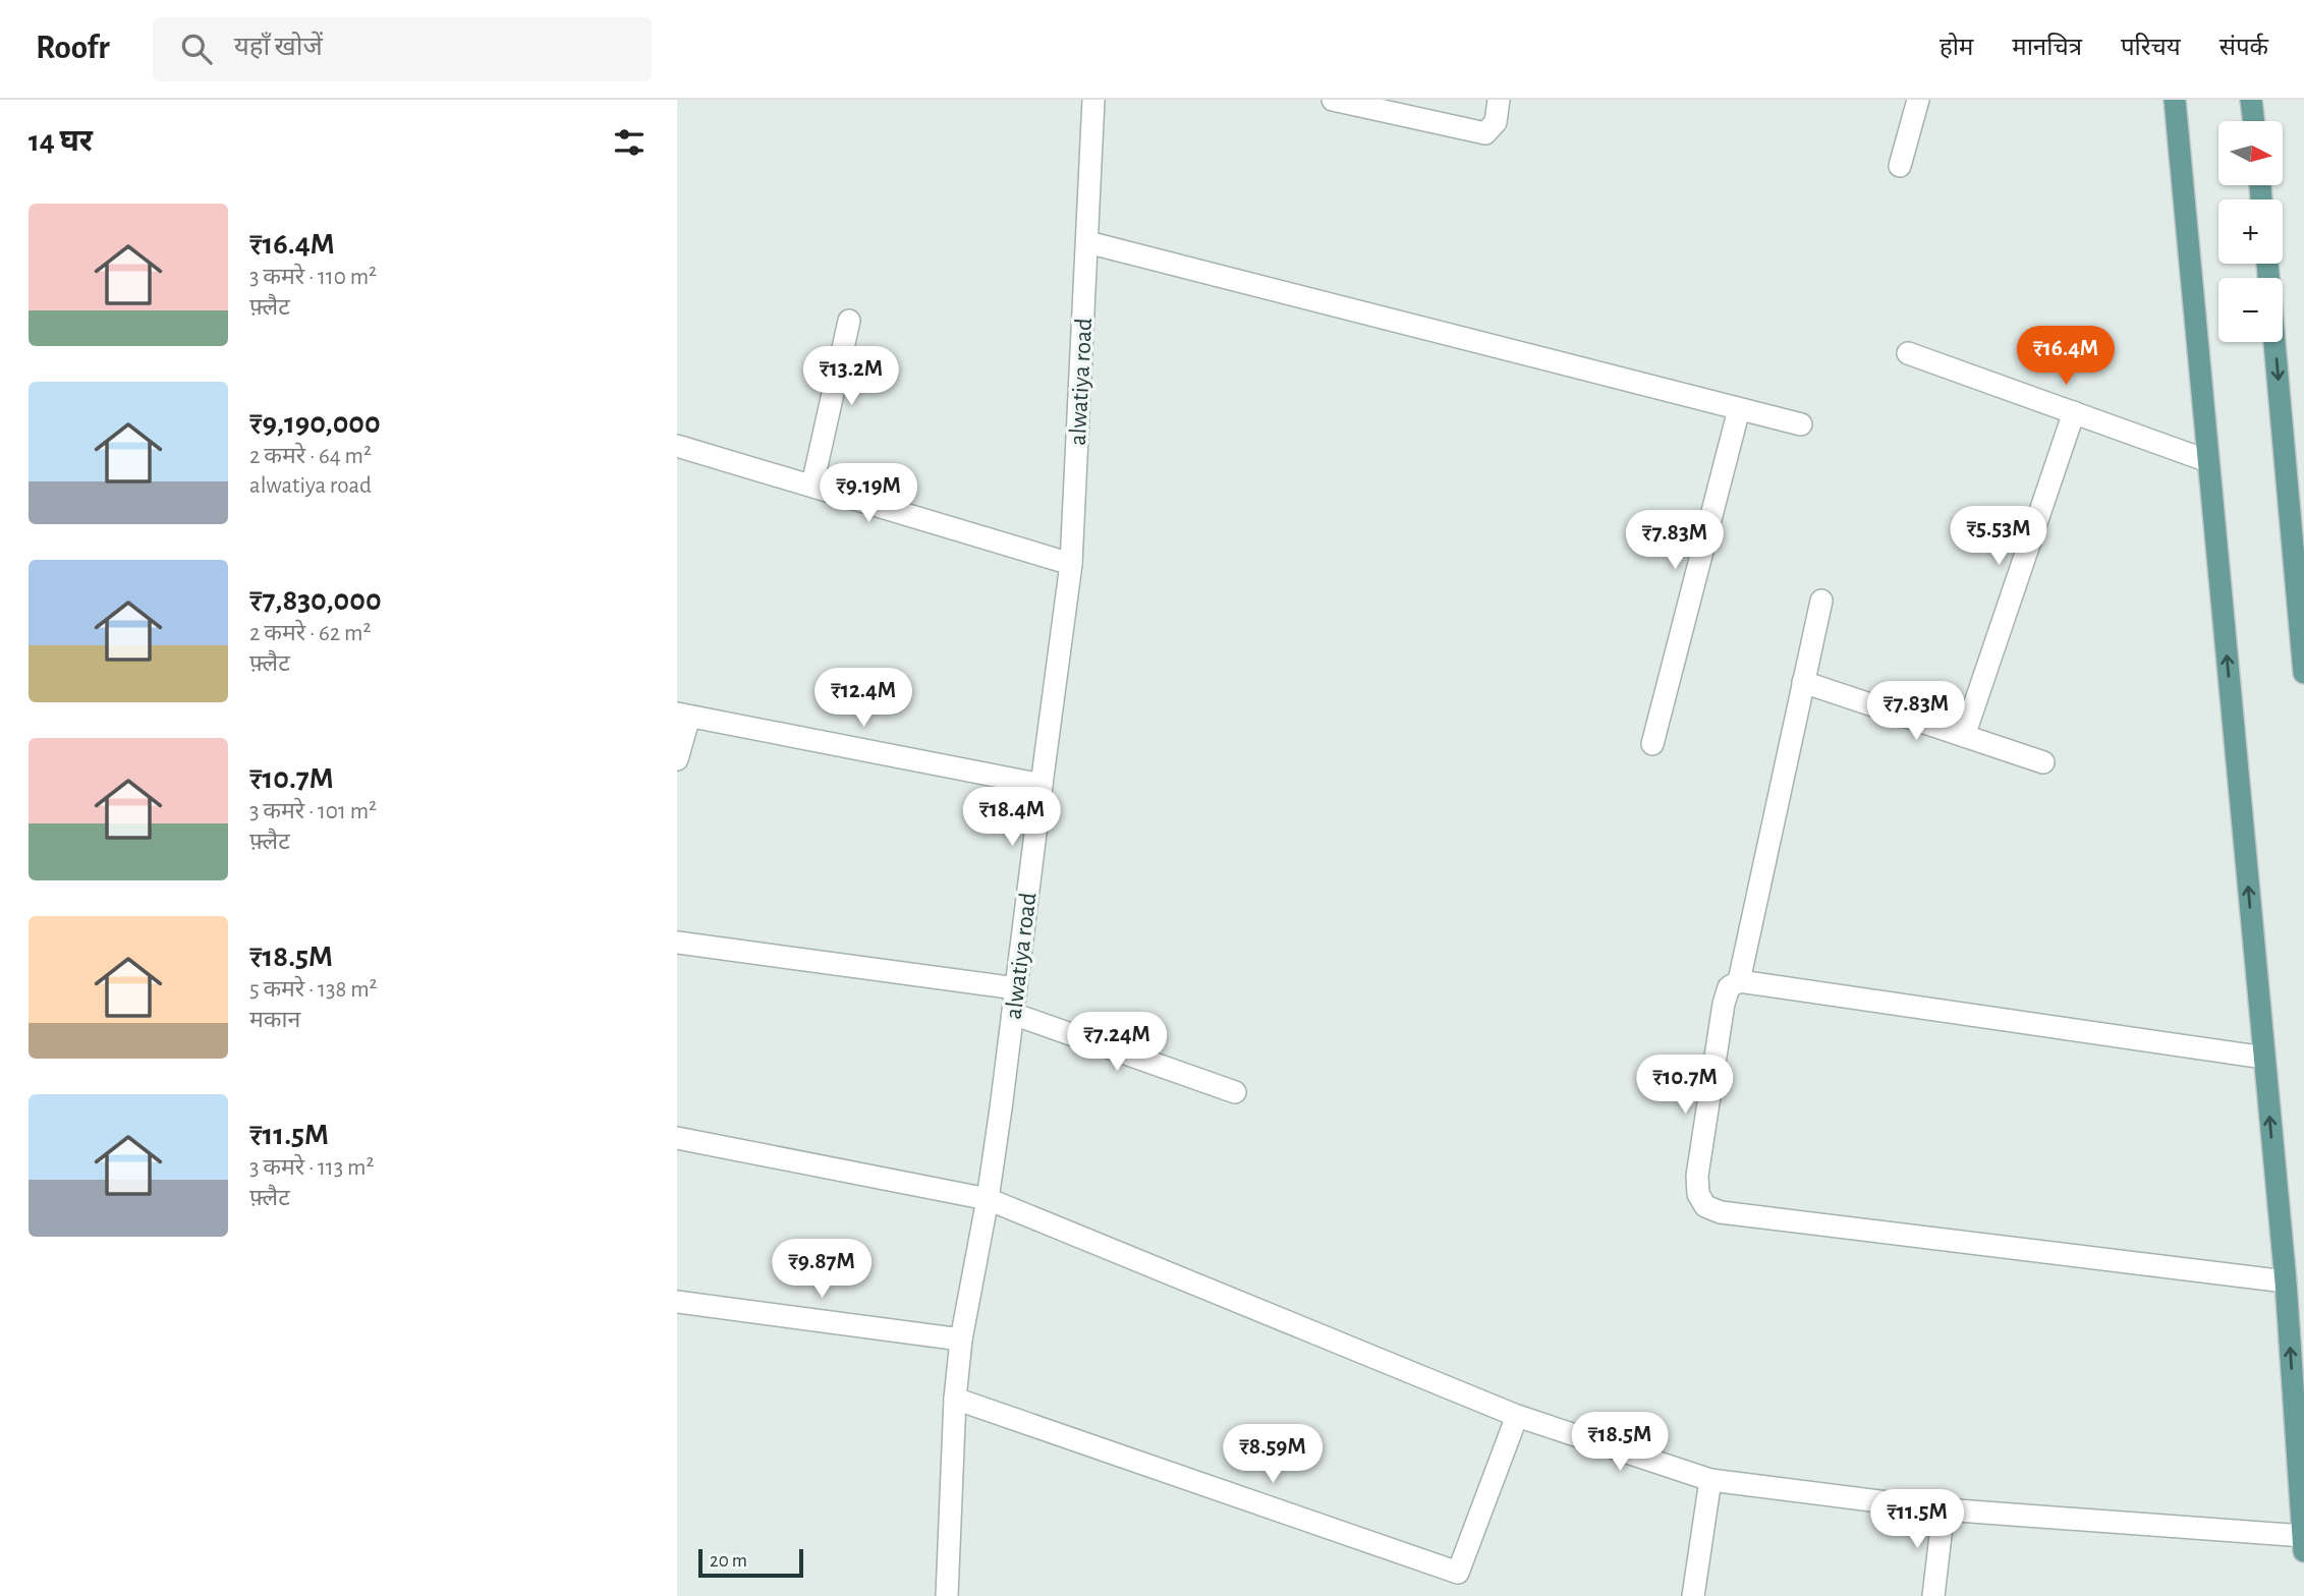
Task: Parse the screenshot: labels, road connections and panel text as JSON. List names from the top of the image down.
{
  "streets": {
    "street": ["alwatiya road"]
  },
  "scale_bar": "20 m",
  "north": "right",
  "page": {
    "header": "Roofr",
    "search": "यहाँ खोजें",
    "nav": [
      "होम",
      "मानचित्र",
      "परिचय",
      "संपर्क"
    ],
    "heading": "14 घर",
    "map_buttons": ["+", "−"],
    "list": [
      {
        "name": "₹16.4M",
        "note": "3 कमरे · 110 m² · फ़्लैट"
      },
      {
        "name": "₹9,190,000",
        "note": "2 कमरे · 64 m² · alwatiya road"
      },
      {
        "name": "₹7,830,000",
        "note": "2 कमरे · 62 m² · फ़्लैट"
      },
      {
        "name": "₹10.7M",
        "note": "3 कमरे · 101 m² · फ़्लैट"
      },
      {
        "name": "₹18.5M",
        "note": "5 कमरे · 138 m² · मकान"
      },
      {
        "name": "₹11.5M",
        "note": "3 कमरे · 113 m² · फ़्लैट"
      }
    ],
    "price": [
      "₹16.4M",
      "₹13.2M",
      "₹9.19M",
      "₹5.53M",
      "₹7.83M",
      "₹12.4M",
      "₹7.83M",
      "₹18.4M",
      "₹7.24M",
      "₹10.7M",
      "₹9.87M",
      "₹18.5M",
      "₹8.59M",
      "₹11.5M"
    ],
    "scale": "20 m"
  }
}
